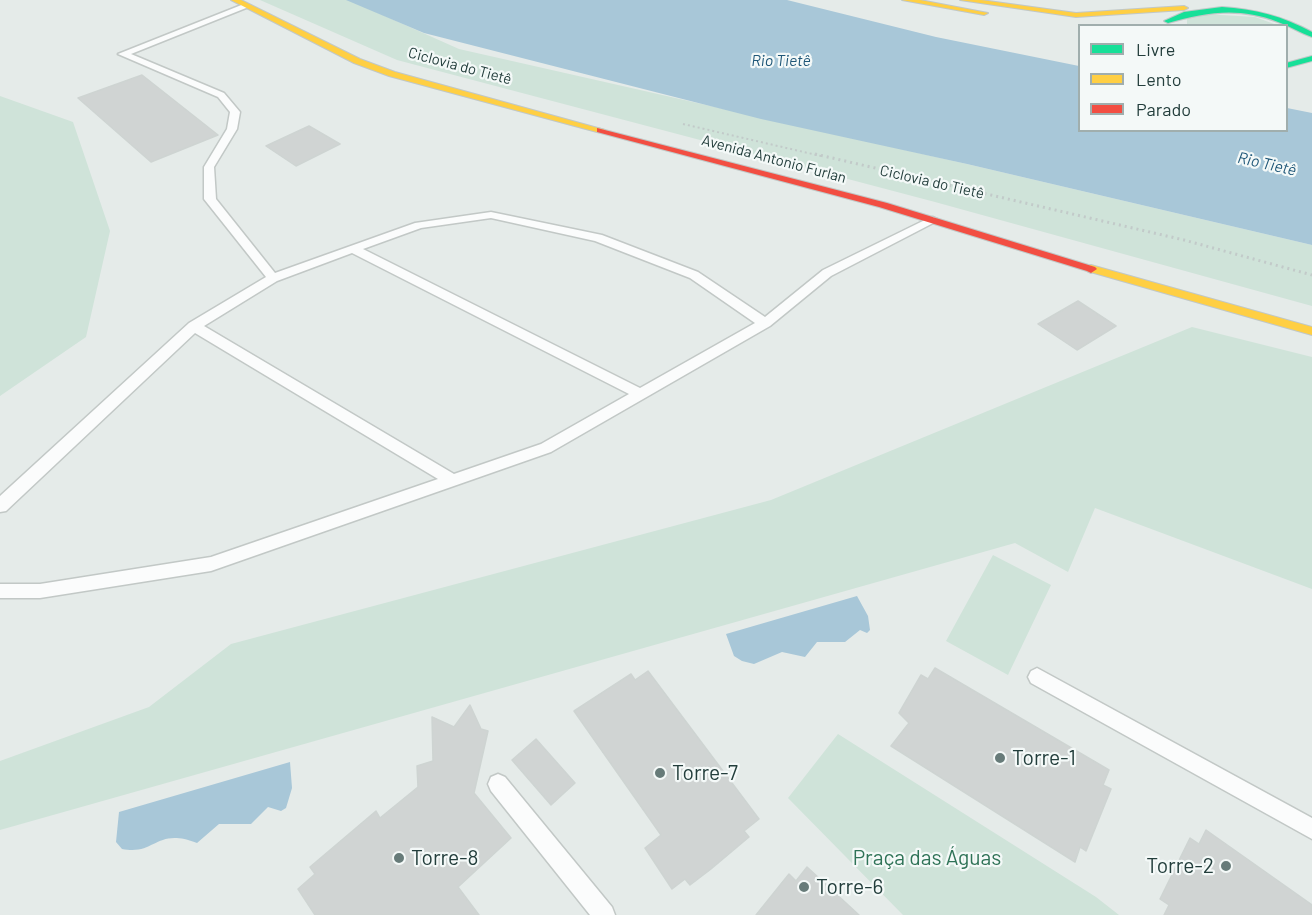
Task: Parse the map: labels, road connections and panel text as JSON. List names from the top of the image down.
{
  "streets": {
    "main road": ["Avenida Antonio Furlan"],
    "path": ["Ciclovia do Tietê"]
  },
  "water": ["Rio Tietê"],
  "parks": ["Praça das Águas"],
  "places": [
    "Torre-1",
    "Torre-7",
    "Torre-8",
    "Torre-2",
    "Torre-6"
  ],
  "legend": ["Livre", "Lento", "Parado"]
}
